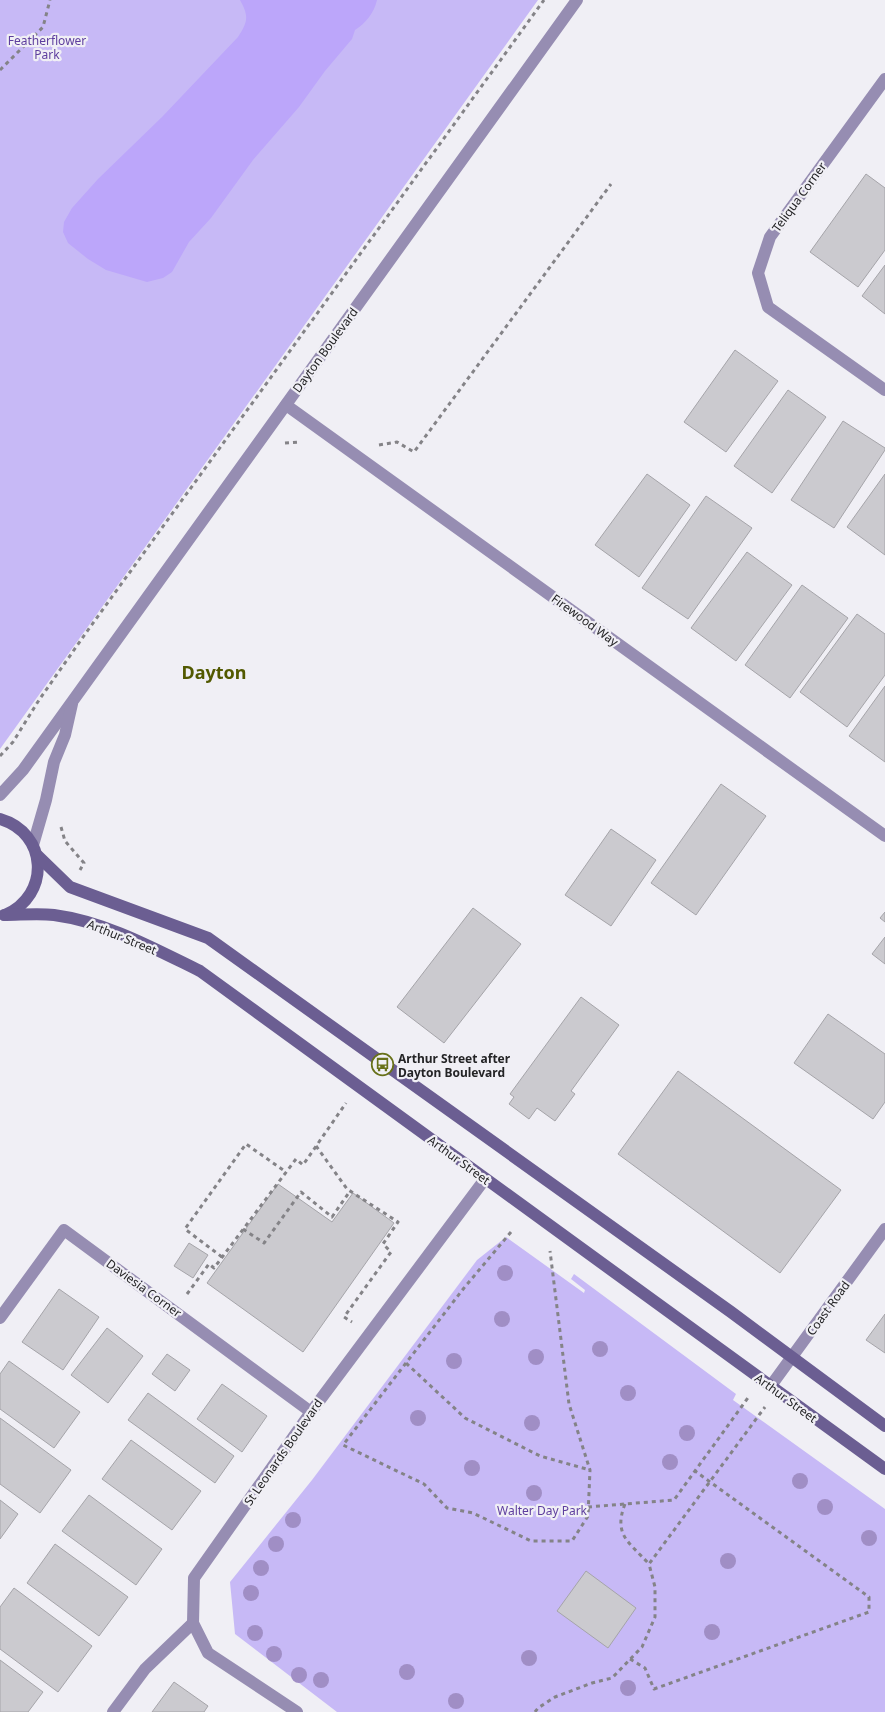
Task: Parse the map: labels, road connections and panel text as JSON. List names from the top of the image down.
{
  "streets": {
    "street": [
      "Teliqua Corner",
      "Dayton Boulevard",
      "Firewood Way",
      "Arthur Street",
      "Daviesia Corner",
      "Coast Road",
      "St Leonards Boulevard"
    ]
  },
  "crossings": [
    ["Dayton Boulevard", "Firewood Way"],
    ["Arthur Street", "Coast Road"],
    ["Arthur Street", "St Leonards Boulevard"],
    ["Daviesia Corner", "St Leonards Boulevard"]
  ],
  "districts": ["Dayton"],
  "parks": ["Featherflower Park", "Walter Day Park"],
  "places": {
    "bus stop": ["Arthur Street after Dayton Boulevard"]
  }
}
